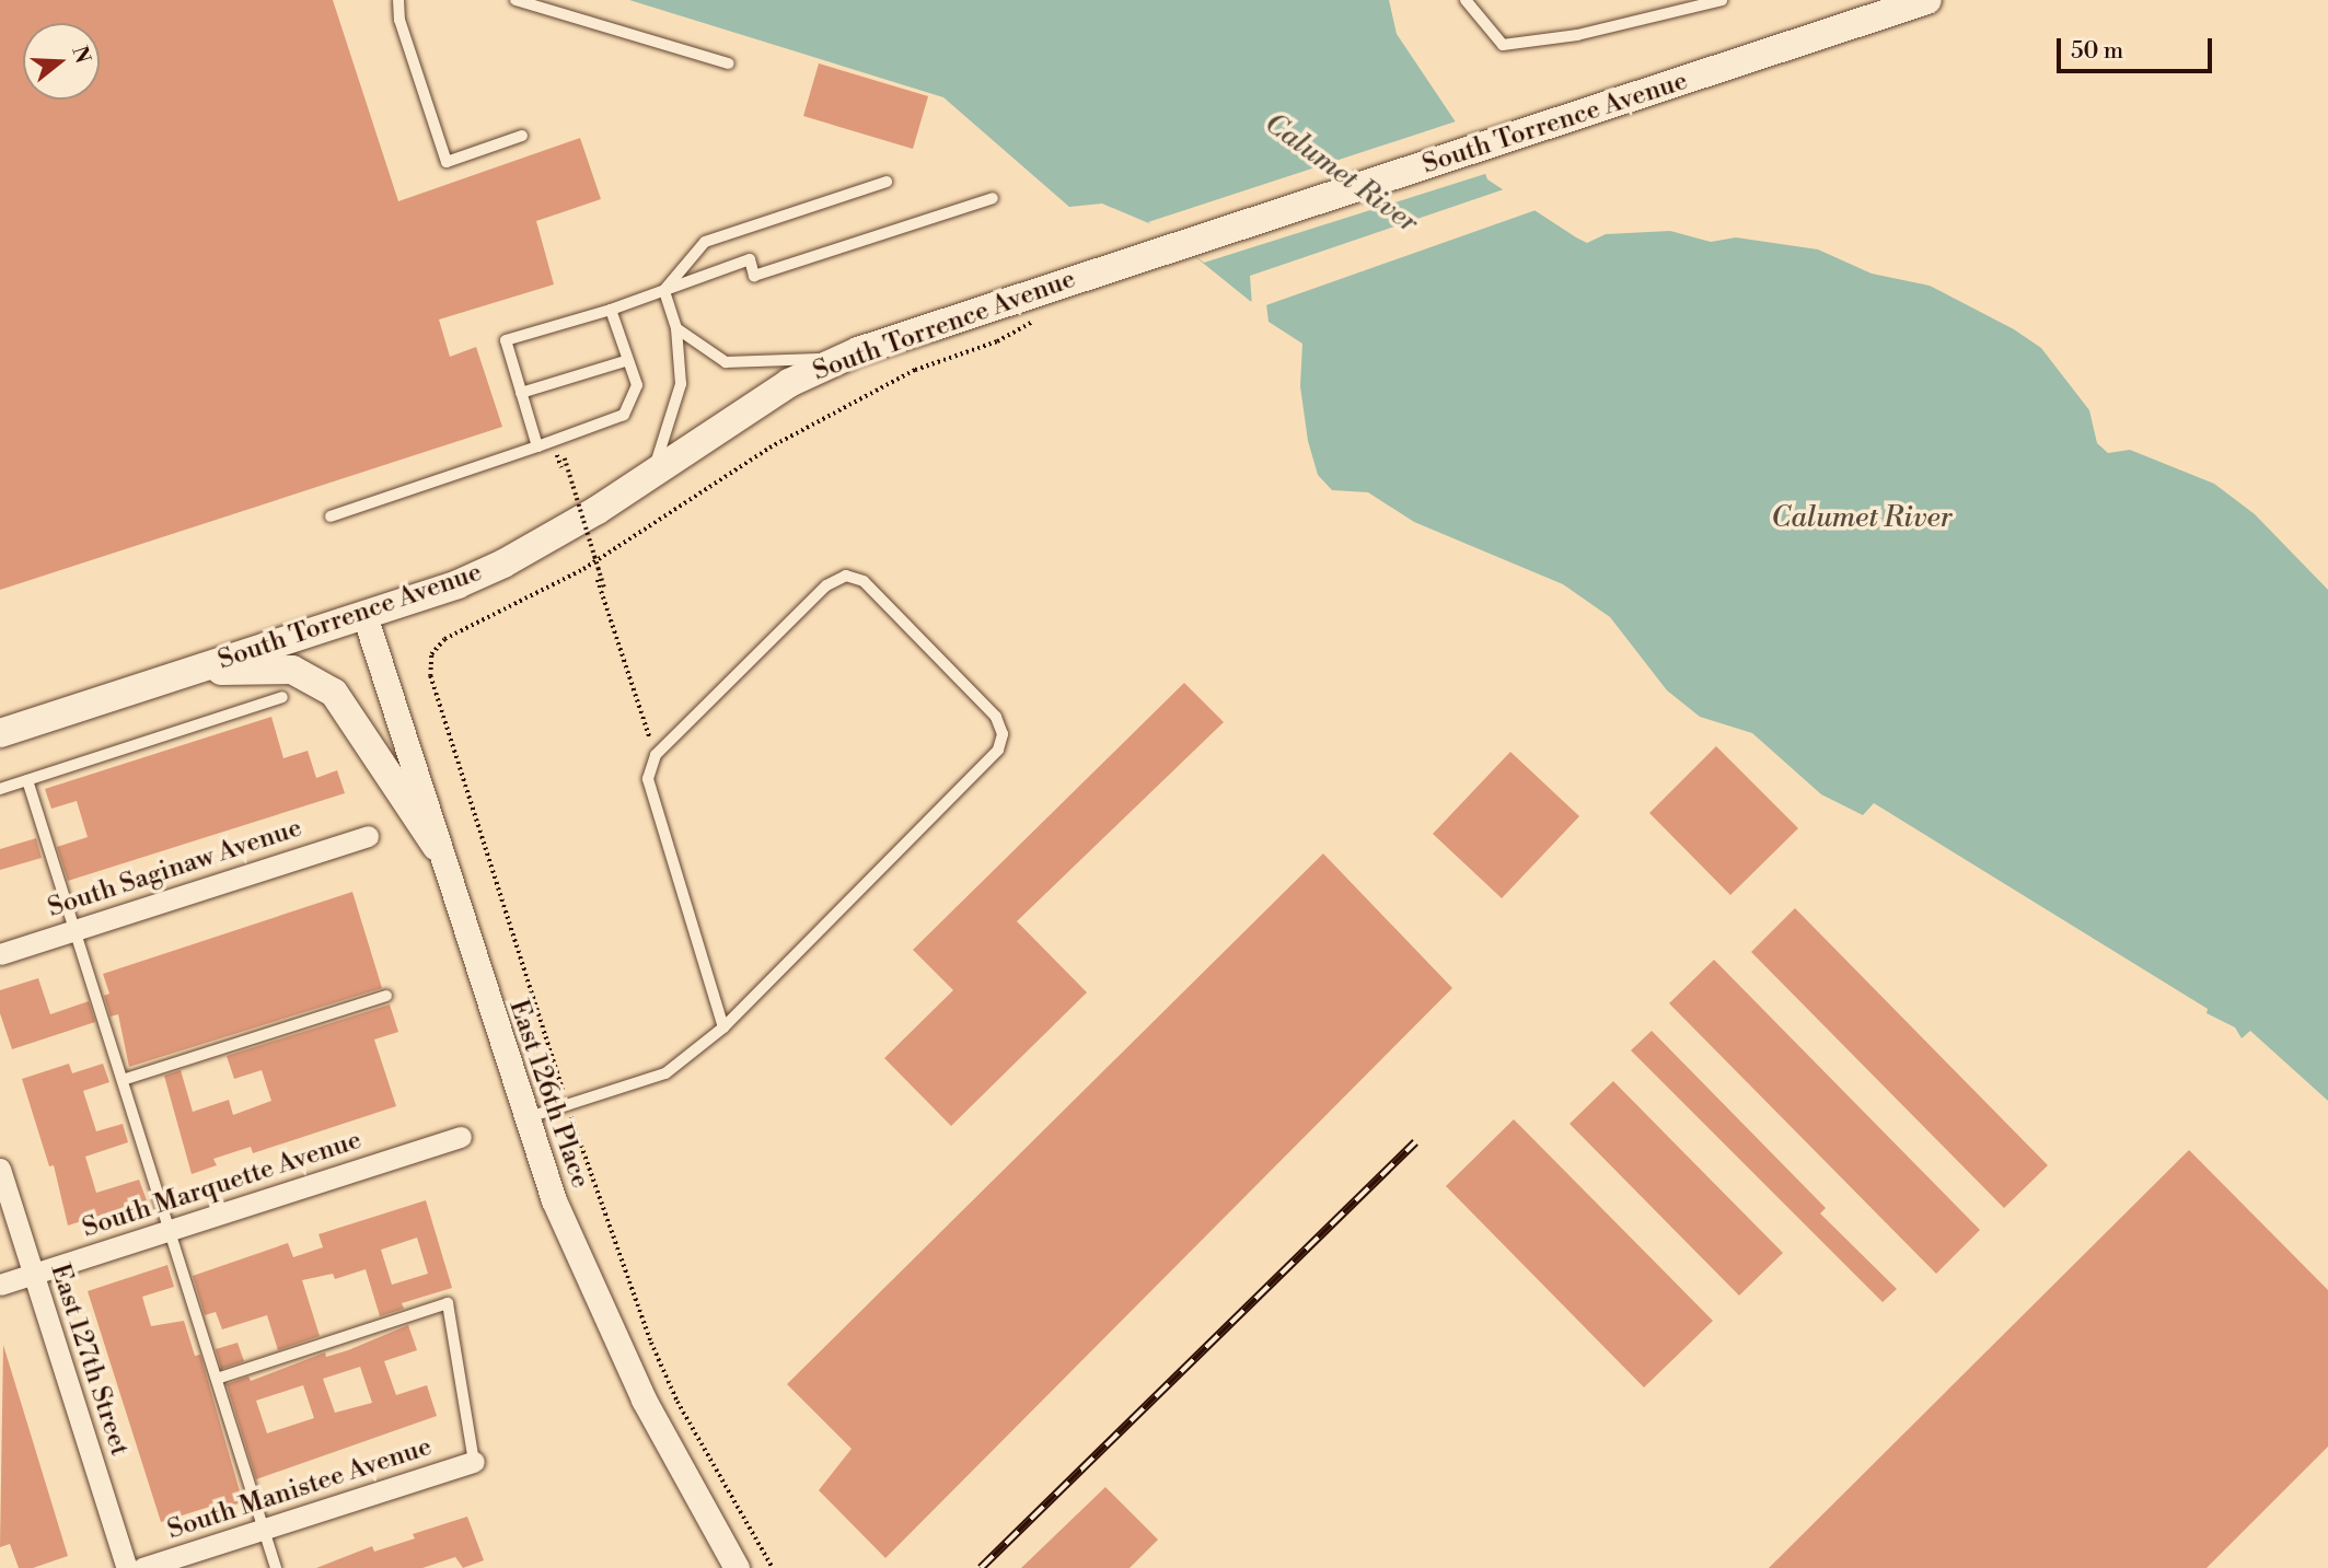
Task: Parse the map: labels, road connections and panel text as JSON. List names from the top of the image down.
{
  "streets": {
    "main road": ["South Torrence Avenue"],
    "street": [
      "South Saginaw Avenue",
      "East 126th Place",
      "South Marquette Avenue",
      "East 127th Street",
      "South Manistee Avenue"
    ]
  },
  "crossings": [
    ["South Torrence Avenue", "East 126th Place"],
    ["South Marquette Avenue", "East 127th Street"]
  ],
  "water": ["Calumet River"],
  "scale_bar": "50 m",
  "north": "right"
}
